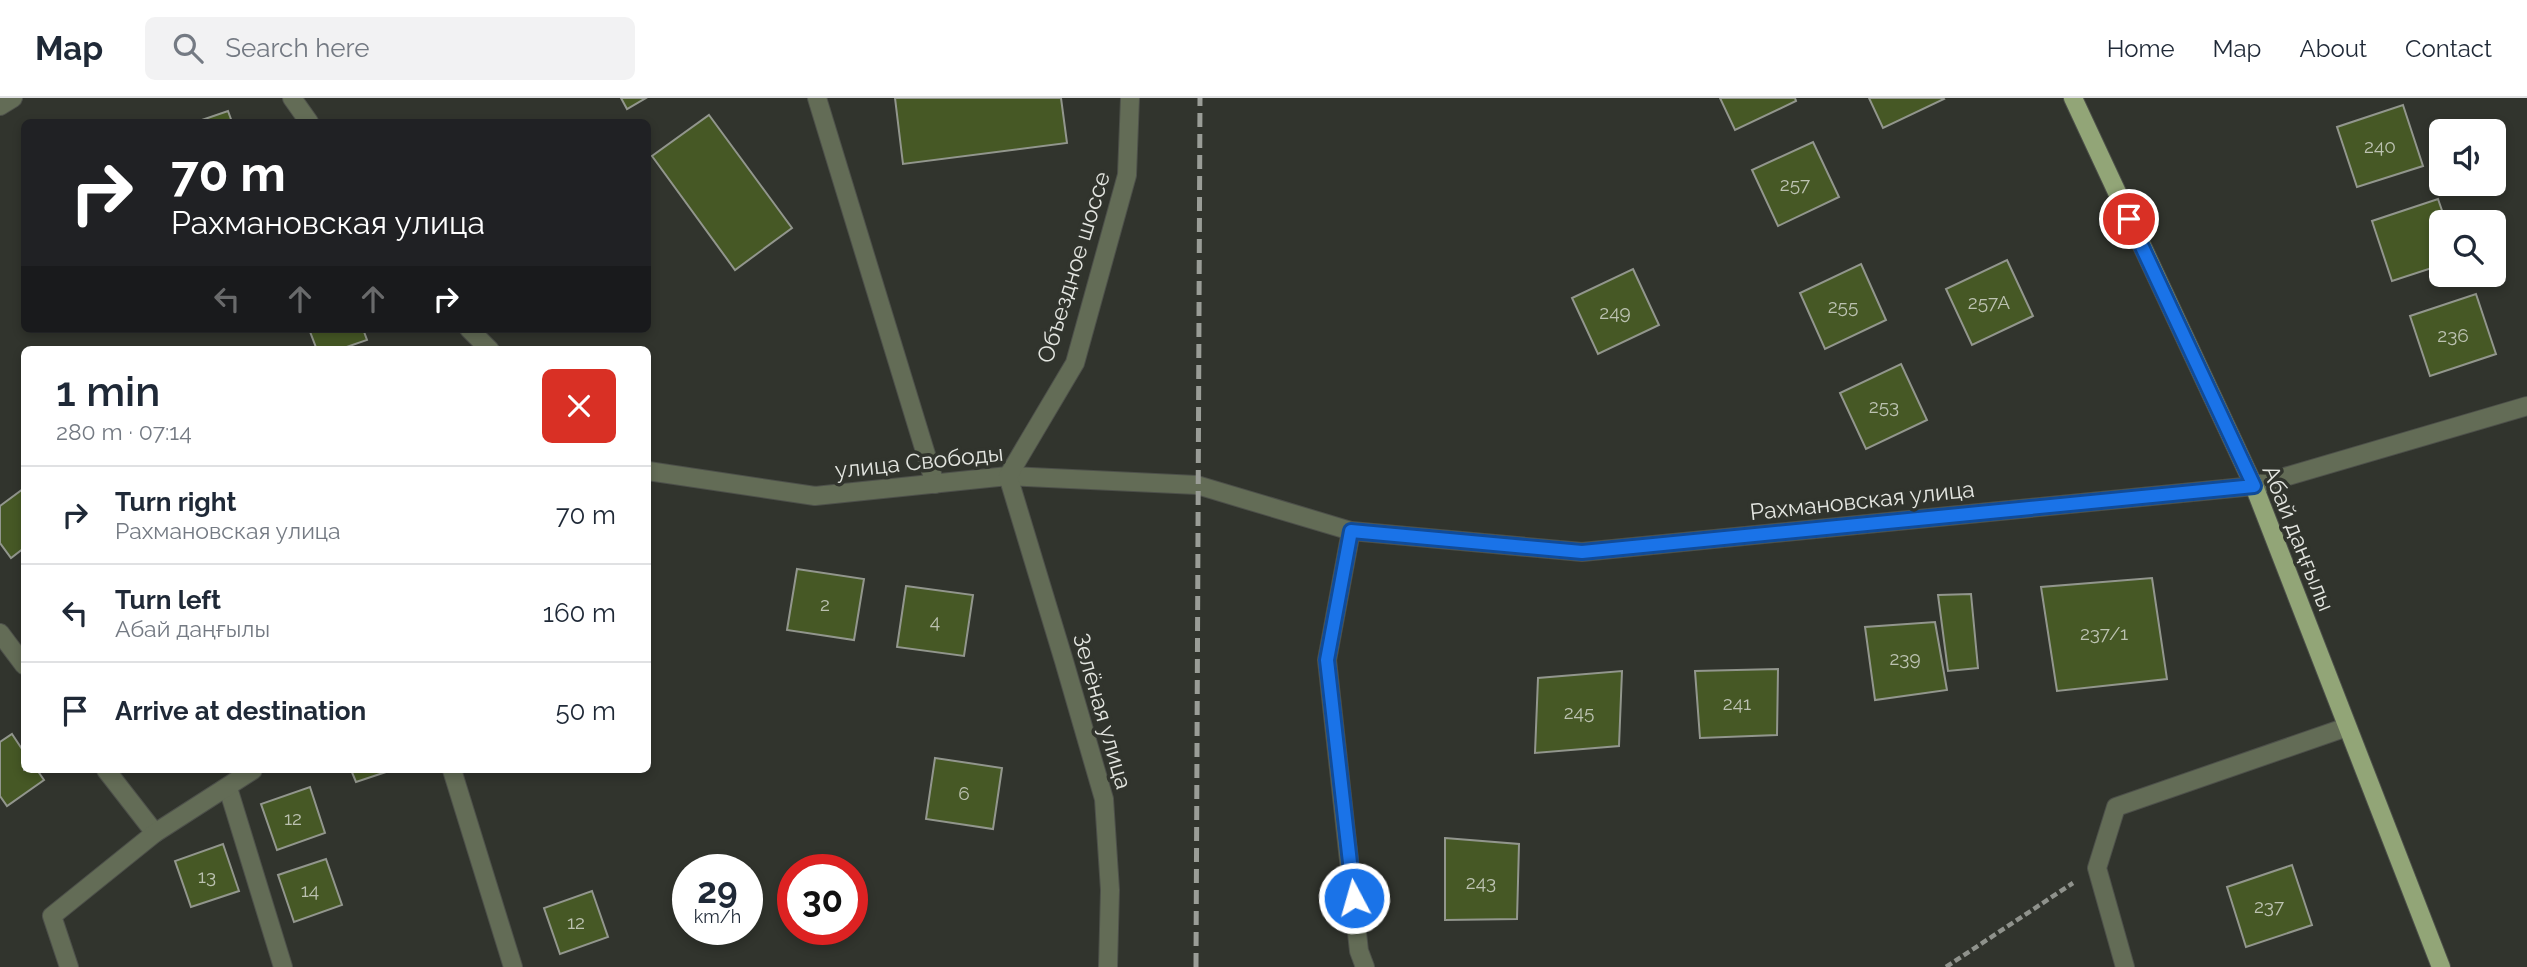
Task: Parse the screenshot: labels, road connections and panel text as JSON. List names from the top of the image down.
{
  "streets": {
    "main road": ["Абай даңғылы"],
    "street": [
      "Объездное шоссе",
      "улица Свободы",
      "Рахмановская улица",
      "Зелёная улица"
    ]
  },
  "crossings": [
    ["Объездное шоссе", "улица Свободы"],
    ["Объездное шоссе", "Зелёная улица"],
    ["улица Свободы", "Рахмановская улица"],
    ["улица Свободы", "Зелёная улица"],
    ["Рахмановская улица", "Абай даңғылы"]
  ],
  "house_numbers": [
    "240",
    "257",
    "257А",
    "255",
    "249",
    "236",
    "253",
    "2",
    "4",
    "237/1",
    "239",
    "241",
    "245",
    "6",
    "12",
    "13",
    "243",
    "14",
    "237",
    "12"
  ],
  "page": {
    "header": "Map",
    "search": "Search here",
    "nav": [
      "Home",
      "Map",
      "About",
      "Contact"
    ],
    "turn": ["70 m", "Рахмановская улица"],
    "heading": ["1 min", "280 m · 07:14"],
    "list": [
      {
        "name": "Turn right",
        "note": "Рахмановская улица",
        "value": "70 m"
      },
      {
        "name": "Turn left",
        "note": "Абай даңғылы",
        "value": "160 m"
      },
      {
        "name": "Arrive at destination",
        "value": "50 m"
      }
    ],
    "speed": "29 km/h",
    "limit": "30"
  }
}
